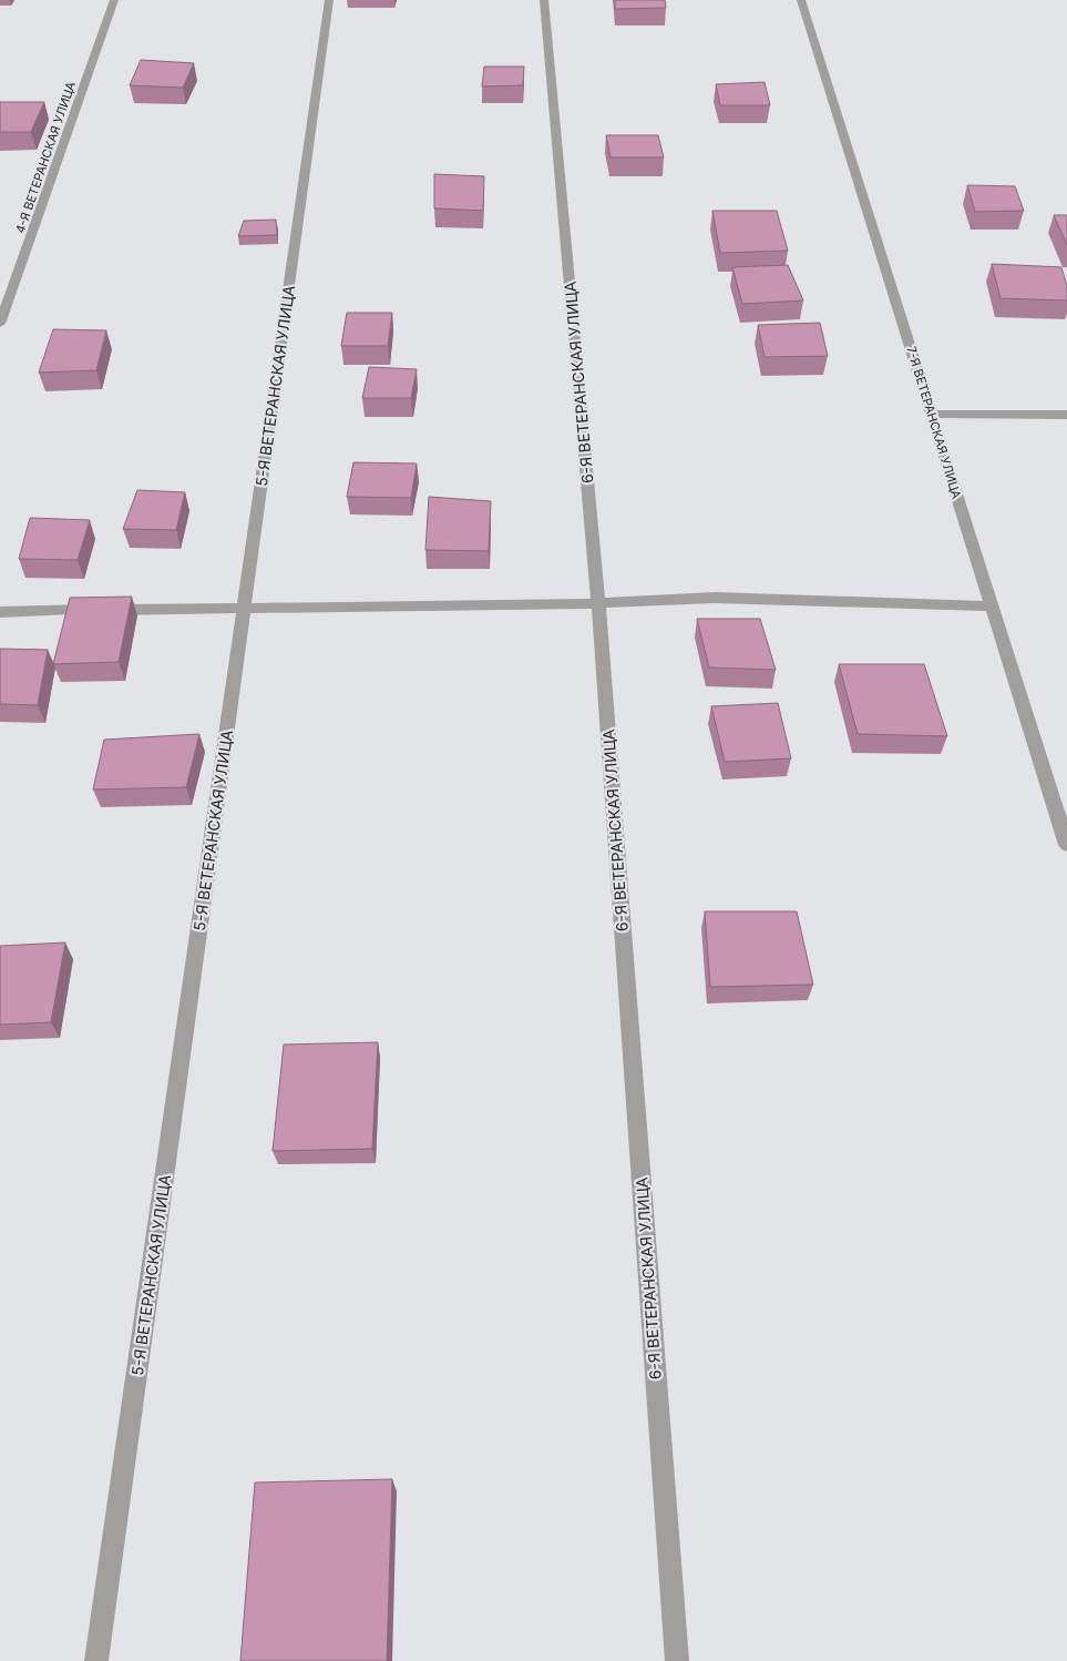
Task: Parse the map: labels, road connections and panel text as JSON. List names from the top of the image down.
{
  "streets": {
    "street": [
      "4-Я ВЕТЕРАНСКАЯ УЛИЦА",
      "6-Я ВЕТЕРАНСКАЯ УЛИЦА",
      "5-Я ВЕТЕРАНСКАЯ УЛИЦА",
      "7-Я ВЕТЕРАНСКАЯ УЛИЦА"
    ]
  }
}
